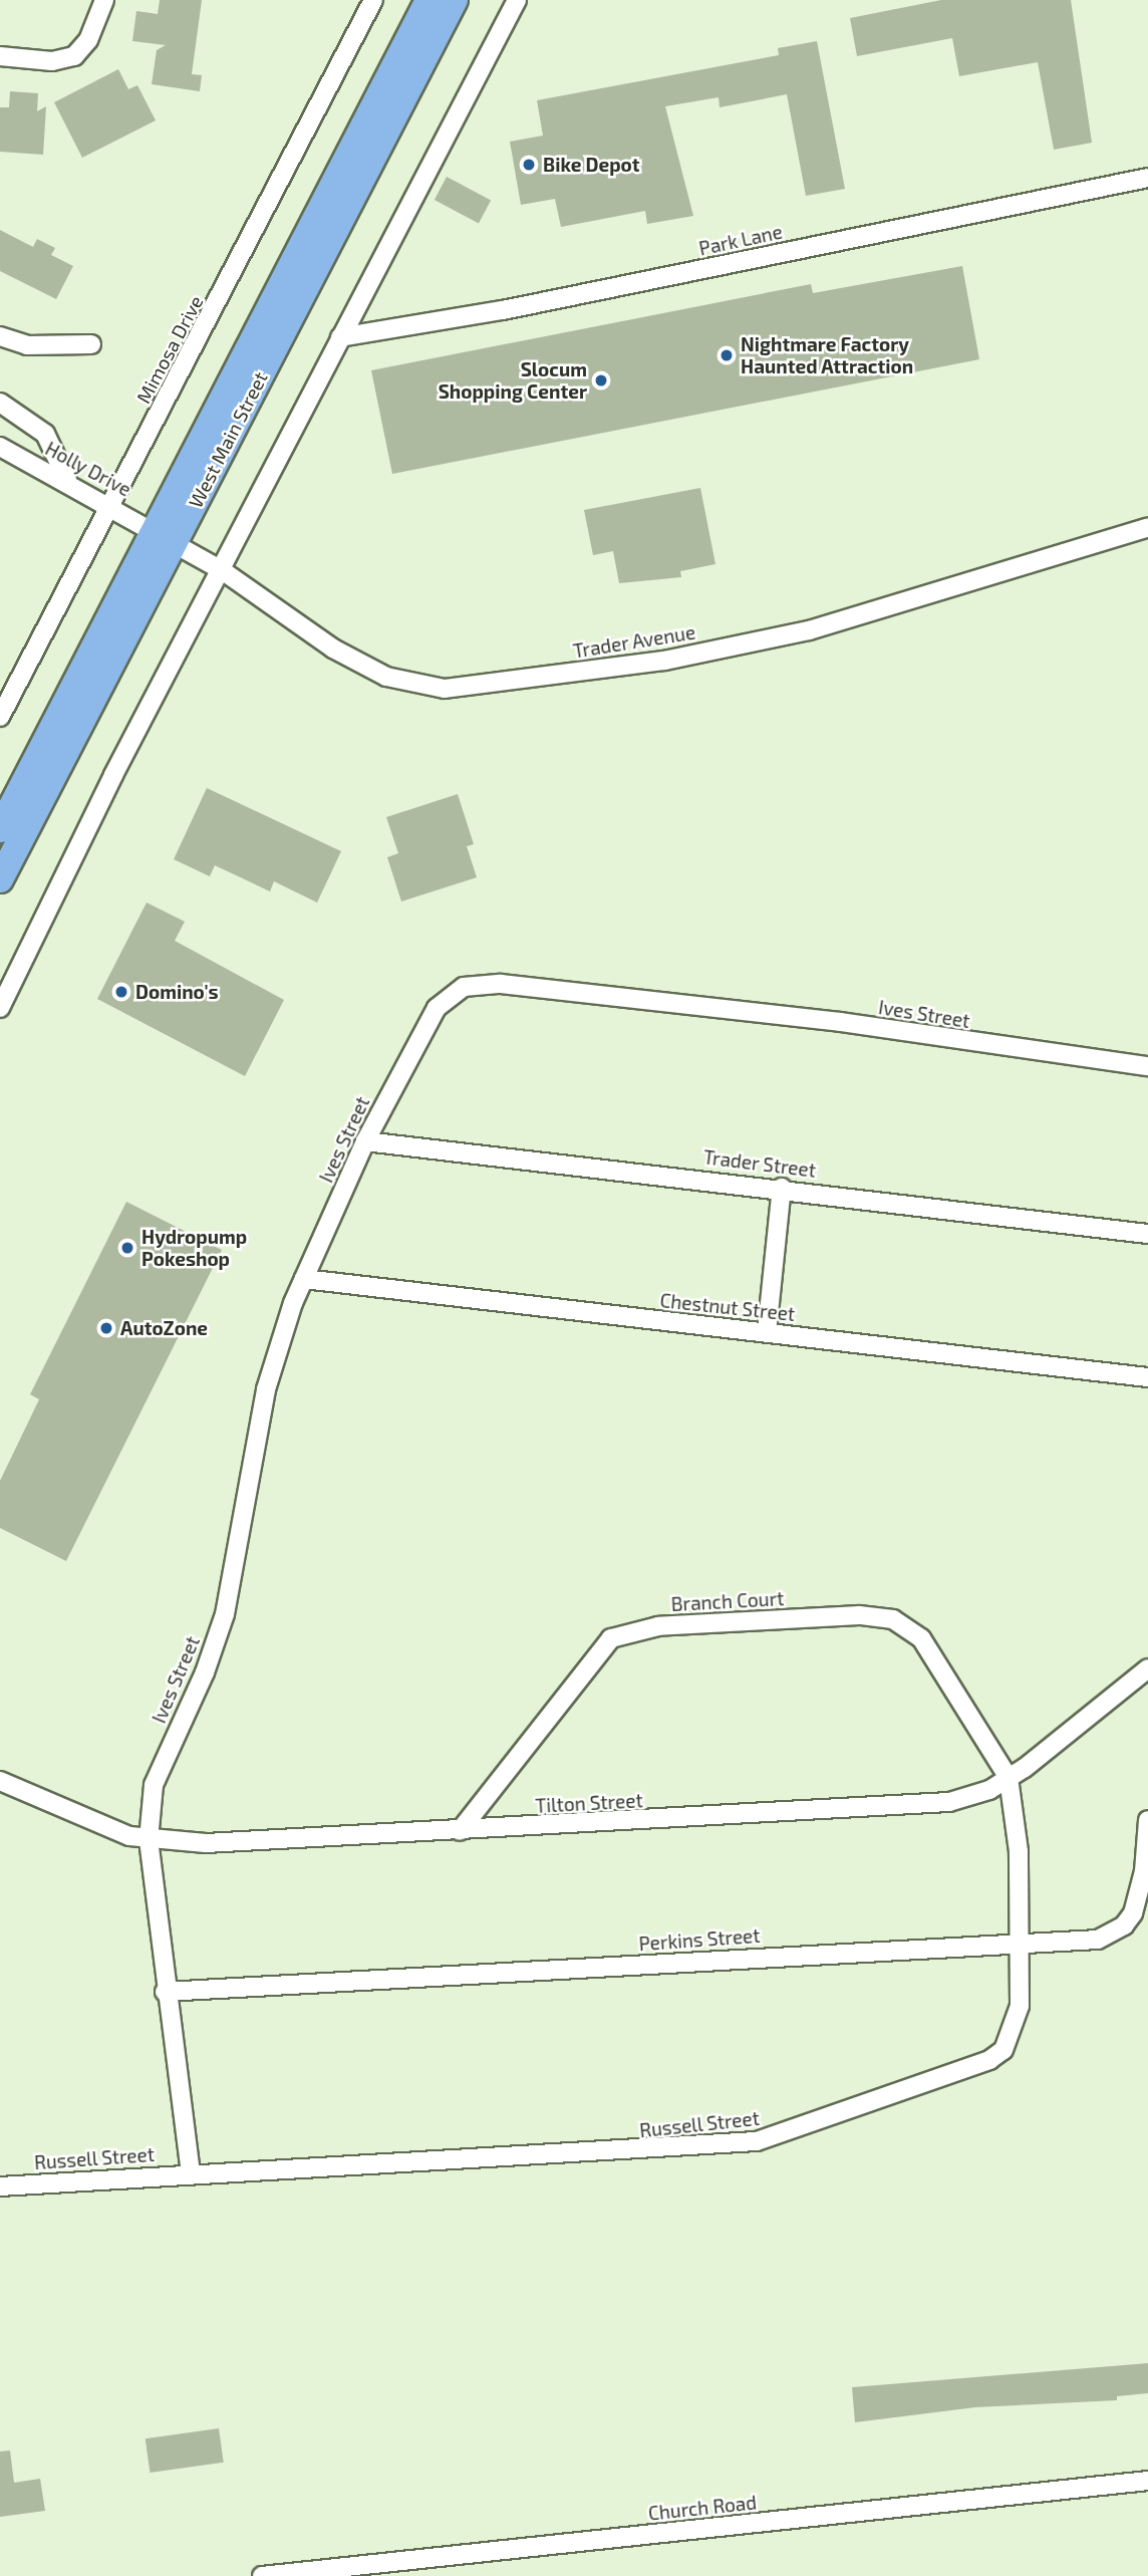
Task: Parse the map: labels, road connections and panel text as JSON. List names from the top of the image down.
{
  "streets": {
    "main road": ["West Main Street"],
    "street": [
      "Park Lane",
      "Mimosa Drive",
      "Holly Drive",
      "Trader Avenue",
      "Ives Street",
      "Trader Street",
      "Chestnut Street",
      "Branch Court",
      "Tilton Street",
      "Perkins Street",
      "Russell Street",
      "Church Road"
    ]
  },
  "crossings": [
    ["Mimosa Drive", "Holly Drive"],
    ["West Main Street", "Holly Drive"],
    ["West Main Street", "Trader Avenue"],
    ["Holly Drive", "Trader Avenue"],
    ["Ives Street", "Trader Street"],
    ["Ives Street", "Chestnut Street"],
    ["Ives Street", "Tilton Street"],
    ["Ives Street", "Perkins Street"],
    ["Branch Court", "Tilton Street"],
    ["Branch Court", "Russell Street"],
    ["Tilton Street", "Russell Street"],
    ["Perkins Street", "Russell Street"]
  ],
  "places": [
    "Bike Depot",
    "Nightmare Factory Haunted Attraction",
    "Slocum Shopping Center",
    "Domino's",
    "Hydropump Pokeshop",
    "AutoZone"
  ]
}
